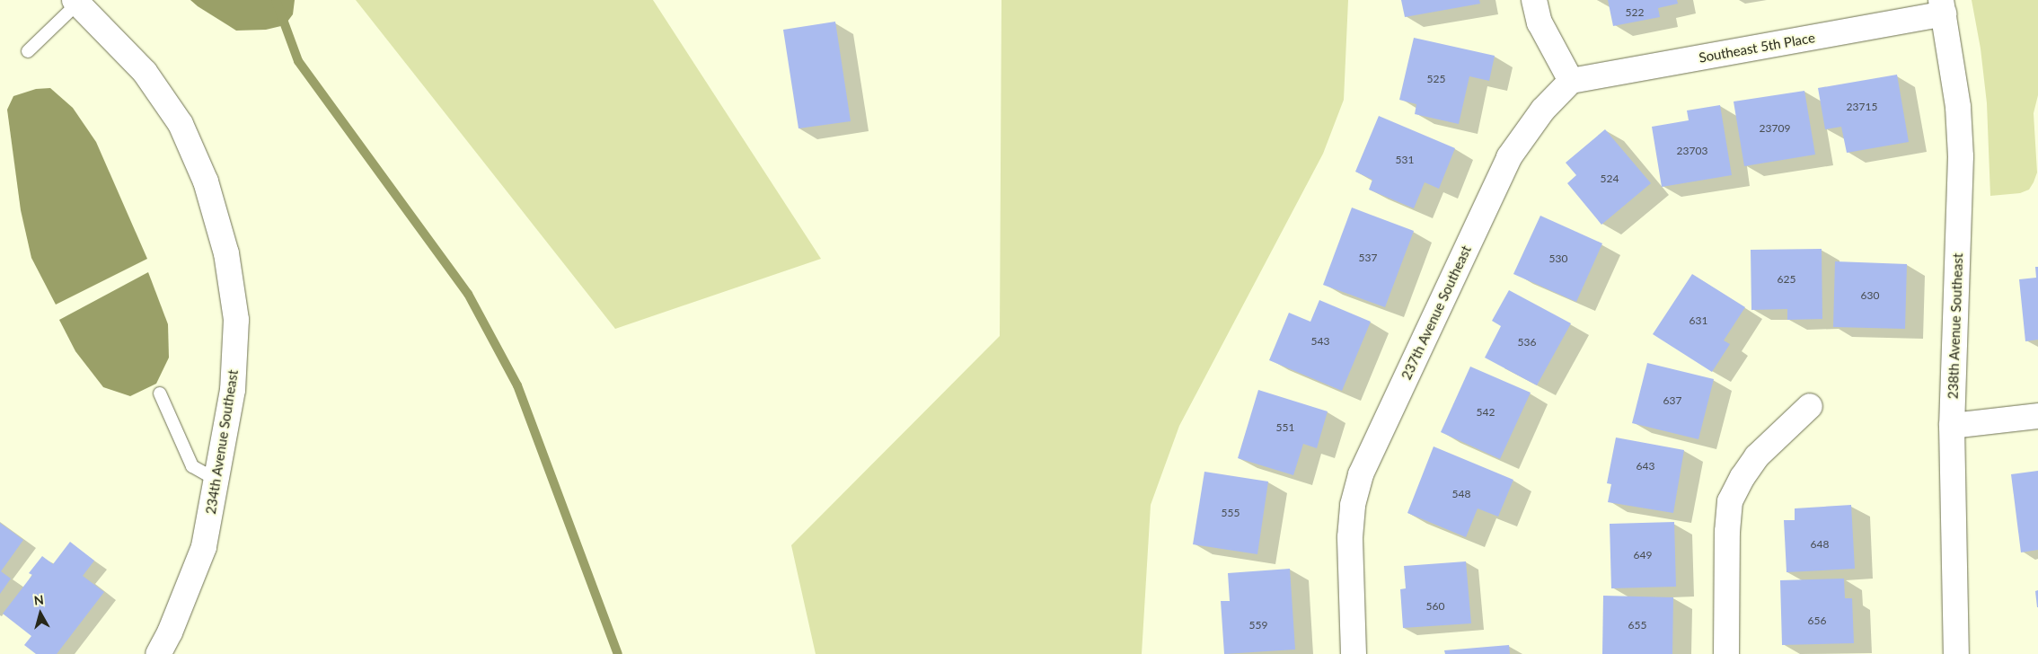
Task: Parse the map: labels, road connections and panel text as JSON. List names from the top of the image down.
{
  "streets": {
    "street": [
      "Southeast 5th Place",
      "237th Avenue Southeast",
      "238th Avenue Southeast",
      "234th Avenue Southeast"
    ]
  },
  "crossings": [
    ["Southeast 5th Place", "237th Avenue Southeast"],
    ["Southeast 5th Place", "238th Avenue Southeast"]
  ],
  "house_numbers": [
    "522",
    "525",
    "23715",
    "23709",
    "23703",
    "531",
    "524",
    "537",
    "530",
    "625",
    "630",
    "631",
    "543",
    "536",
    "637",
    "542",
    "551",
    "643",
    "548",
    "555",
    "648",
    "649",
    "560",
    "656",
    "559",
    "655"
  ],
  "north": "top"
}
